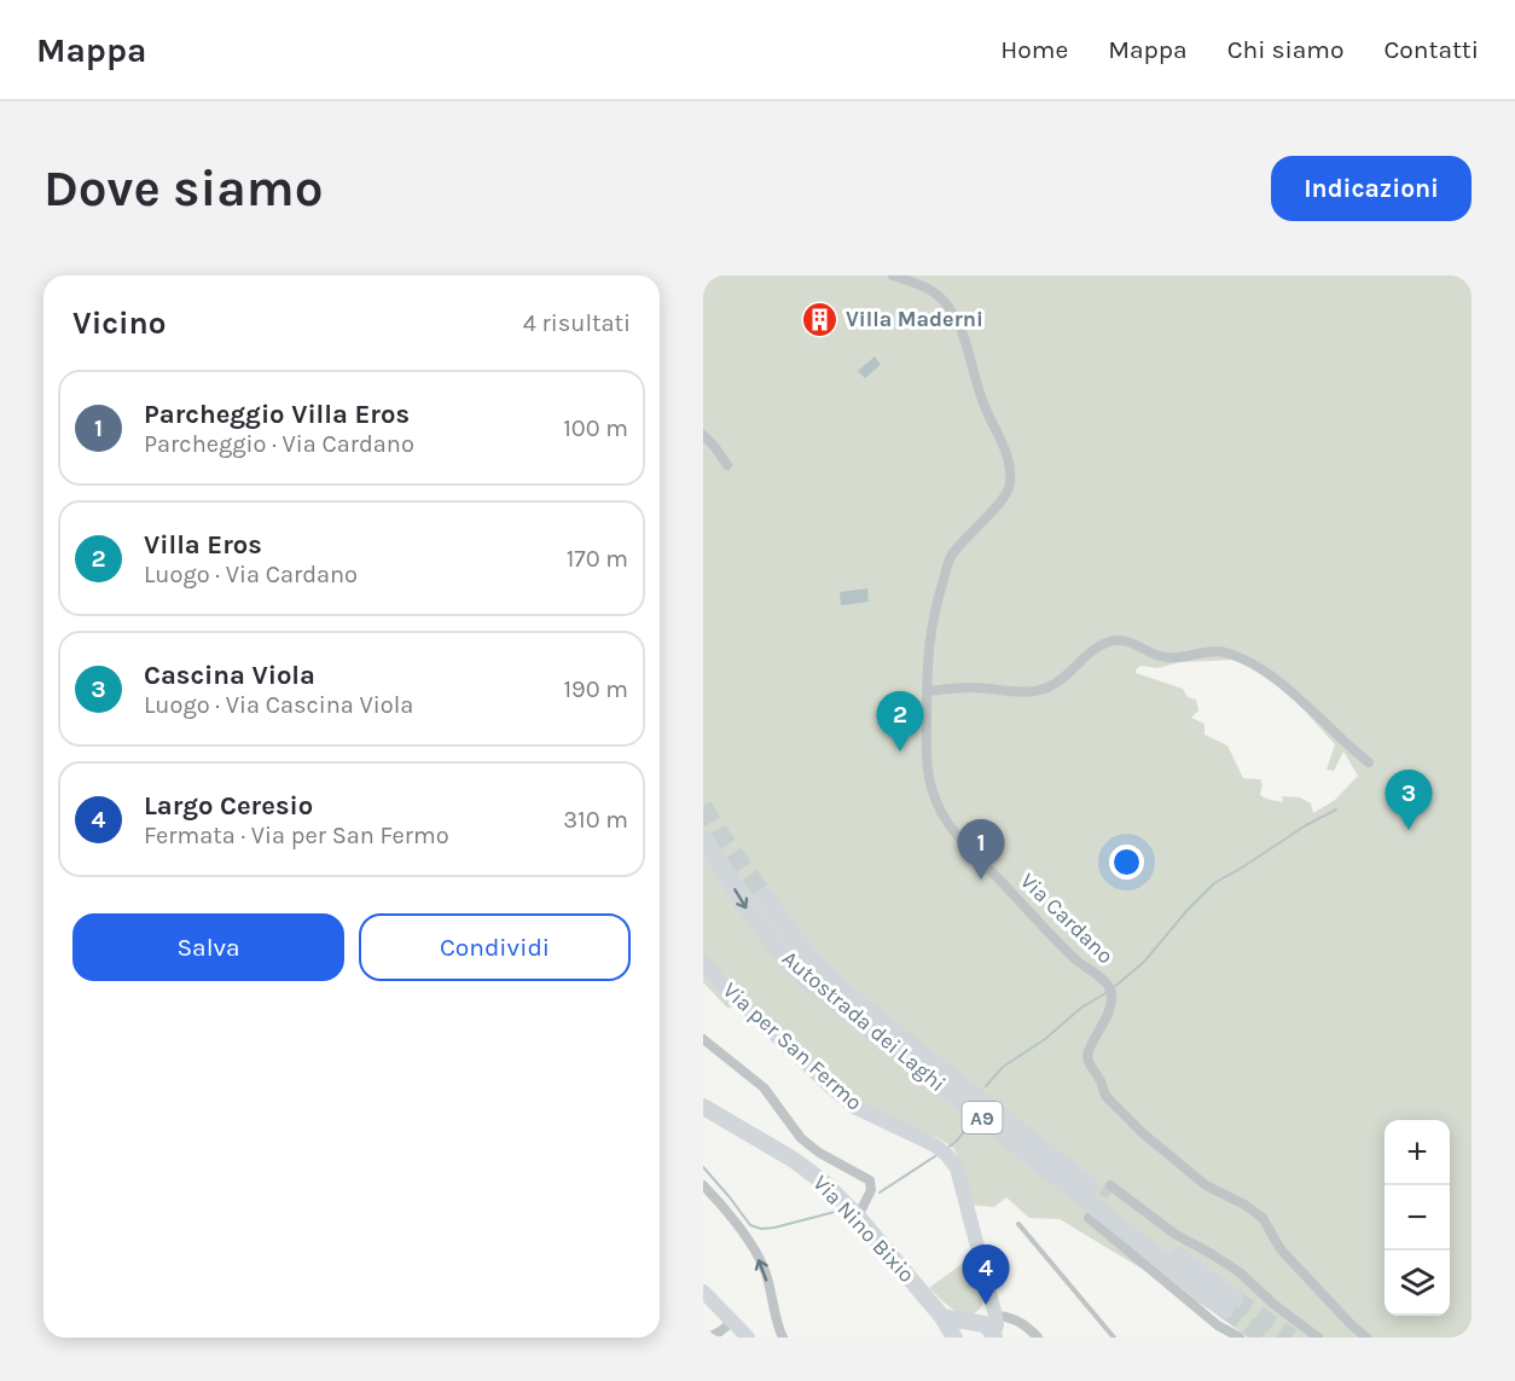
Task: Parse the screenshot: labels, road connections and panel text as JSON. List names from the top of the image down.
{
  "streets": {
    "highway": ["Autostrada dei Laghi", "A9"],
    "main road": ["Via per San Fermo", "Via Nino Bixio"],
    "street": ["Via Cardano"]
  },
  "places": {
    "building": ["Villa Maderni"]
  },
  "page": {
    "header": "Mappa",
    "nav": [
      "Home",
      "Mappa",
      "Chi siamo",
      "Contatti"
    ],
    "buttons": [
      "Indicazioni",
      ["Salva", "Condividi"]
    ],
    "title": "Dove siamo",
    "heading": ["Vicino", "4 risultati"],
    "list": [
      {
        "mark": "1",
        "name": "Parcheggio Villa Eros",
        "note": "Parcheggio · Via Cardano",
        "value": "100 m"
      },
      {
        "mark": "2",
        "name": "Villa Eros",
        "note": "Luogo · Via Cardano",
        "value": "170 m"
      },
      {
        "mark": "3",
        "name": "Cascina Viola",
        "note": "Luogo · Via Cascina Viola",
        "value": "190 m"
      },
      {
        "mark": "4",
        "name": "Largo Ceresio",
        "note": "Fermata · Via per San Fermo",
        "value": "310 m"
      }
    ],
    "pins": [
      "2",
      "3",
      "1",
      "4"
    ],
    "map_buttons": ["+", "−"]
  }
}
